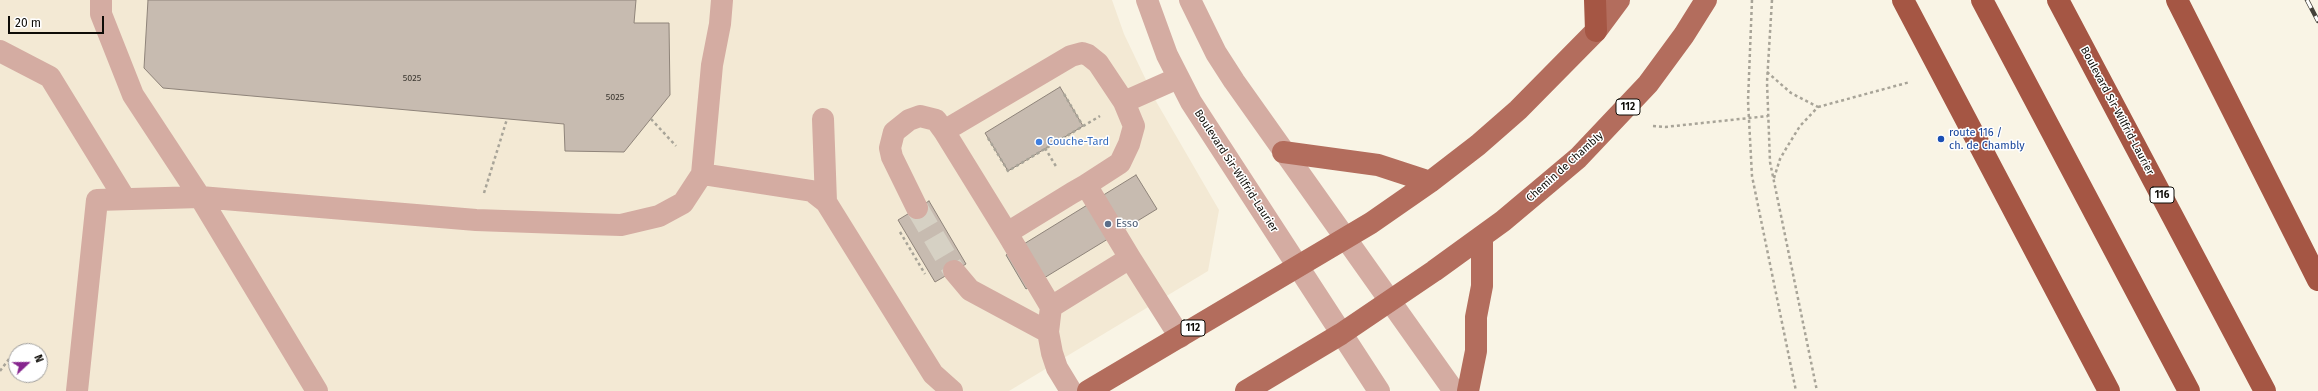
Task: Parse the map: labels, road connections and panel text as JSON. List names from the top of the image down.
{
  "streets": {
    "highway": ["Boulevard Sir-Wilfrid-Laurier", "116"],
    "main road": ["112", "Chemin de Chambly"]
  },
  "crossings": [
    ["112", "Boulevard Sir-Wilfrid-Laurier"],
    ["112", "Chemin de Chambly"],
    ["Boulevard Sir-Wilfrid-Laurier", "Chemin de Chambly"]
  ],
  "places": ["route 116 / ch. de Chambly", "Couche-Tard", "Esso"],
  "house_numbers": ["5025", "5025"],
  "scale_bar": "20 m",
  "north": "right"
}
